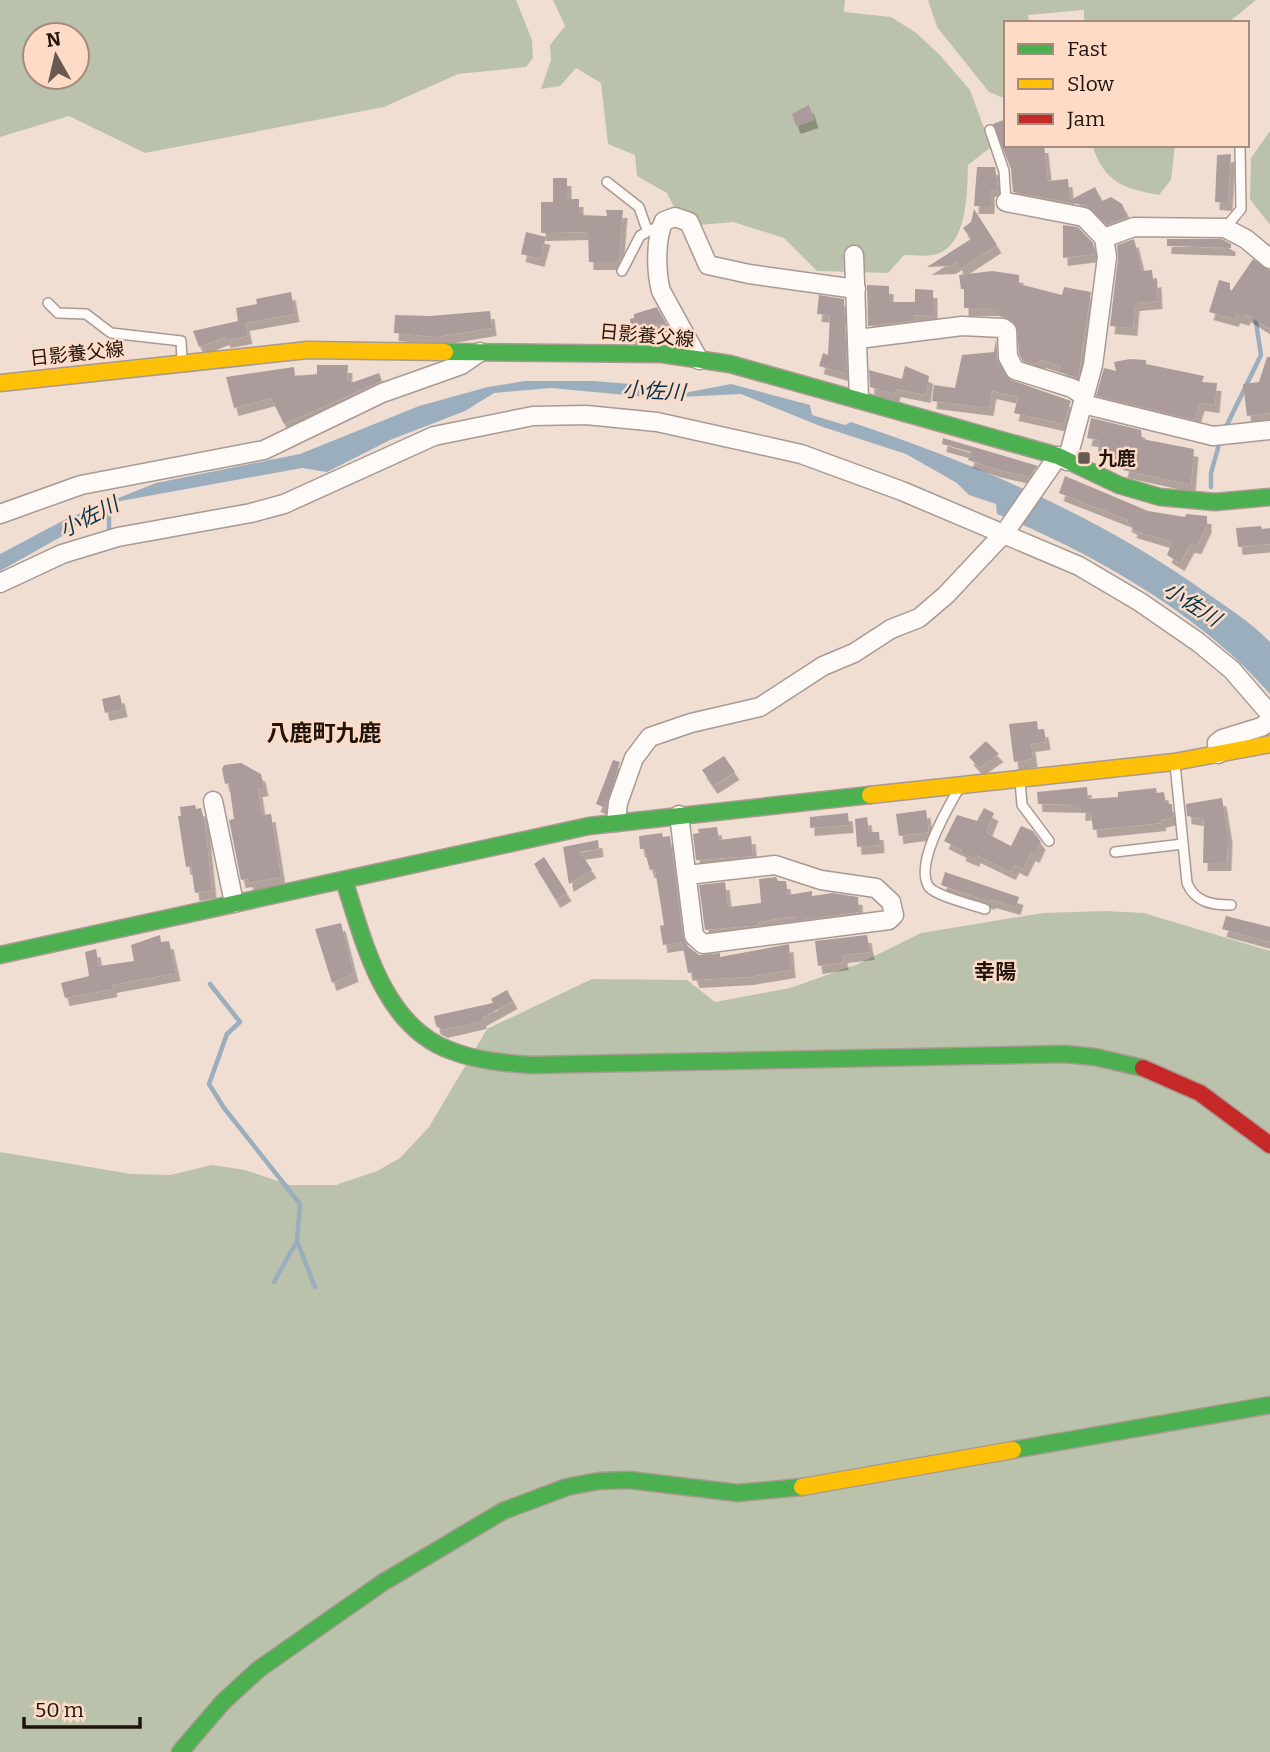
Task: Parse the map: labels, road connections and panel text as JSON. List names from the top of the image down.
{
  "streets": {
    "street": ["日影養父線"]
  },
  "districts": ["八鹿町九鹿", "幸陽"],
  "water": ["小佐川"],
  "places": {
    "transit": ["九鹿"]
  },
  "legend": ["Fast", "Slow", "Jam"],
  "scale_bar": "50 m",
  "north": "top"
}
